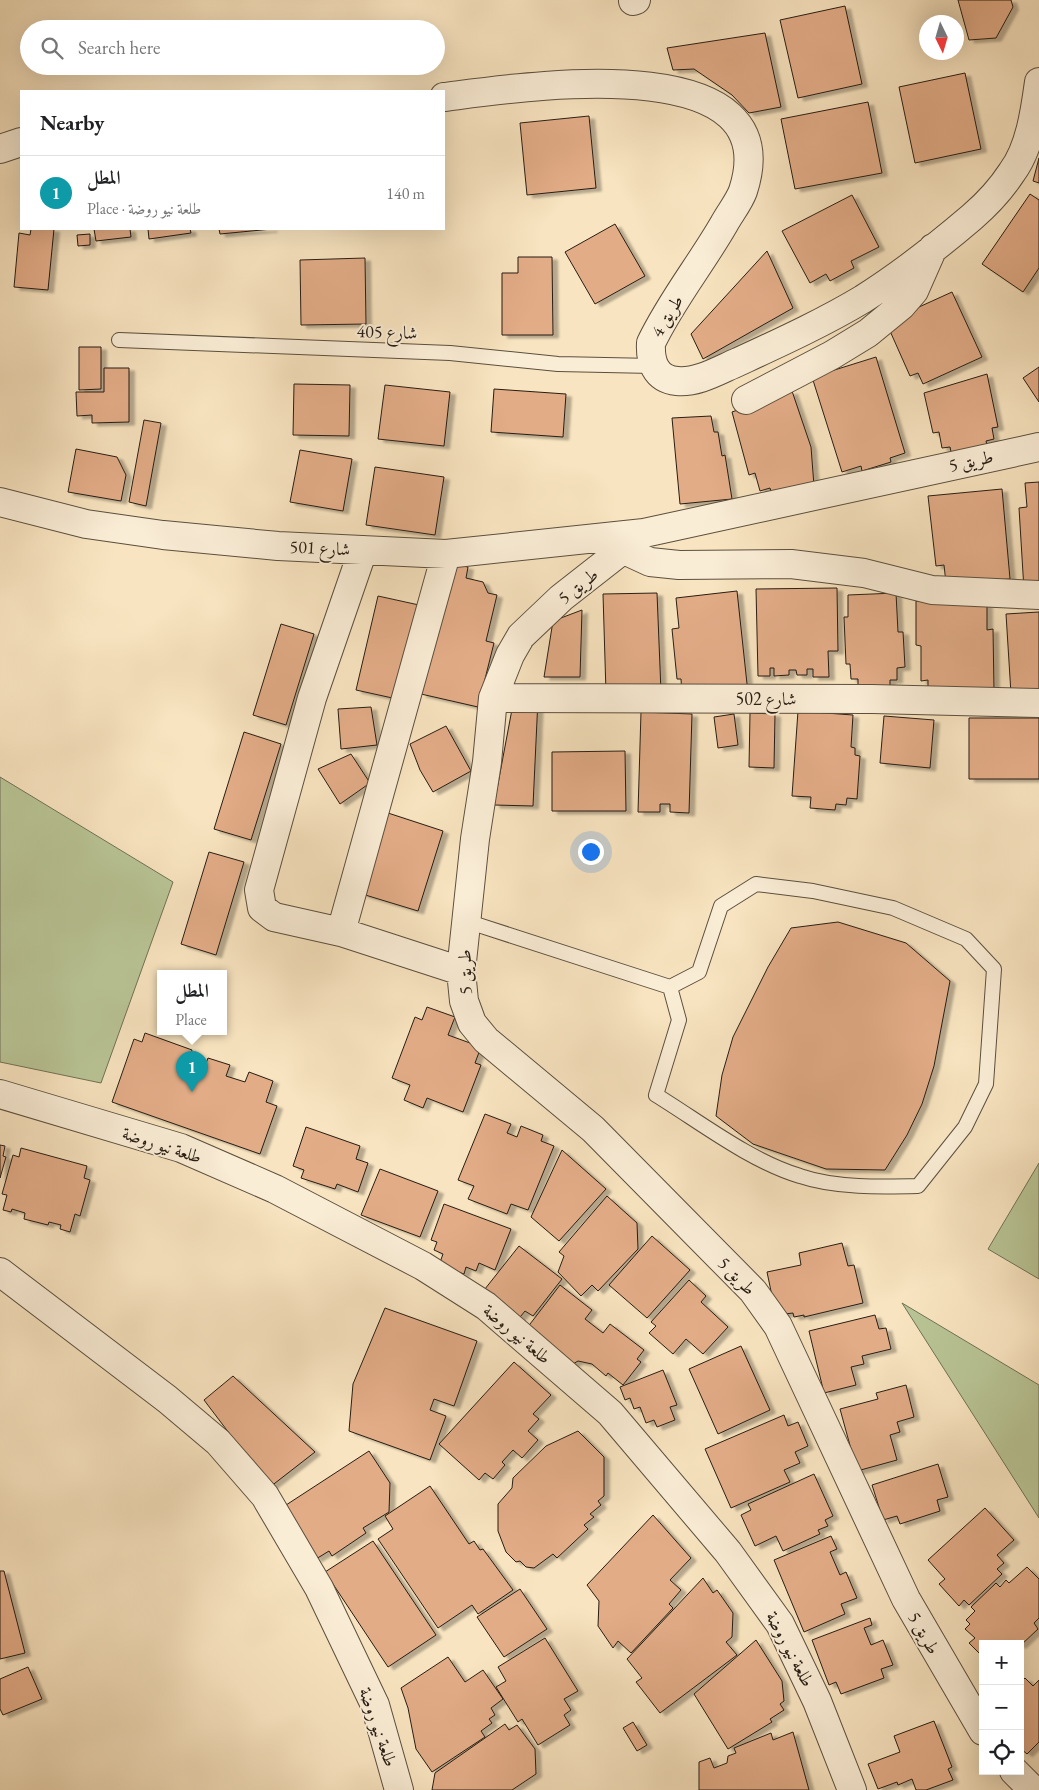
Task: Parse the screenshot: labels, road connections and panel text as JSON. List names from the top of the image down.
{
  "streets": {
    "street": [
      "طريق 4",
      "طريق 5",
      "شارع 501",
      "شارع 502",
      "طلعة نيو روضة"
    ],
    "lane": ["شارع 405"]
  },
  "crossings": [
    ["طريق 4", "شارع 405"],
    ["طريق 5", "شارع 501"],
    ["طريق 5", "شارع 502"]
  ],
  "north": "bottom",
  "page": {
    "search": "Search here",
    "heading": "Nearby",
    "list": [
      {
        "mark": "1",
        "name": "المطل",
        "note": "Place · طلعة نيو روضة",
        "value": "140 m"
      }
    ],
    "popup": ["المطل", "Place"],
    "pins": "1",
    "map_buttons": ["+", "−"]
  }
}
